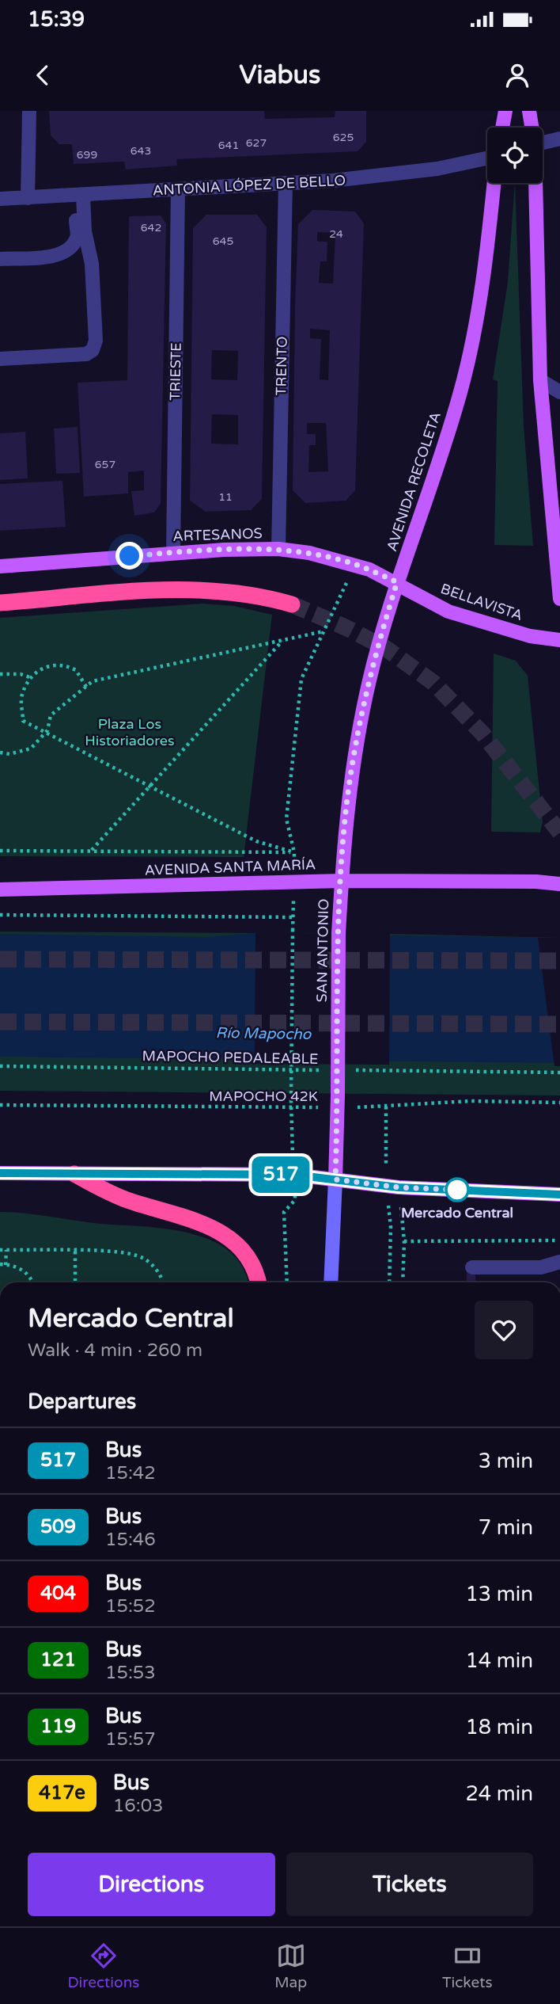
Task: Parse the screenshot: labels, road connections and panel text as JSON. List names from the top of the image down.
{
  "streets": {
    "main road": [
      "AVENIDA RECOLETA",
      "ARTESANOS",
      "BELLAVISTA",
      "AVENIDA SANTA MARÍA",
      "SAN ANTONIO"
    ],
    "street": ["ANTONIA LÓPEZ DE BELLO", "TRENTO", "TRIESTE"],
    "path": ["MAPOCHO PEDALEABLE", "MAPOCHO 42K"]
  },
  "crossings": [
    ["ANTONIA LÓPEZ DE BELLO", "TRENTO"],
    ["ANTONIA LÓPEZ DE BELLO", "TRIESTE"],
    ["TRENTO", "ARTESANOS"],
    ["TRIESTE", "ARTESANOS"],
    ["AVENIDA RECOLETA", "ARTESANOS"],
    ["AVENIDA RECOLETA", "BELLAVISTA"],
    ["AVENIDA RECOLETA", "AVENIDA SANTA MARÍA"],
    ["AVENIDA RECOLETA", "SAN ANTONIO"],
    ["ARTESANOS", "BELLAVISTA"],
    ["AVENIDA SANTA MARÍA", "SAN ANTONIO"],
    ["SAN ANTONIO", "MAPOCHO 42K"]
  ],
  "water": ["Río Mapocho"],
  "parks": ["Plaza Los Historiadores"],
  "places": ["Mercado Central"],
  "lines": ["bus line 517"],
  "house_numbers": [
    "625",
    "627",
    "641",
    "643",
    "699",
    "642",
    "24",
    "645",
    "657",
    "11"
  ],
  "page": {
    "status": "15:39",
    "header": "Viabus",
    "on_map": "517",
    "heading": [
      ["Mercado Central", "Walk · 4 min · 260 m"],
      "Departures"
    ],
    "list": [
      {
        "mark": "517",
        "name": "Bus",
        "note": "15:42",
        "value": "3 min"
      },
      {
        "mark": "509",
        "name": "Bus",
        "note": "15:46",
        "value": "7 min"
      },
      {
        "mark": "404",
        "name": "Bus",
        "note": "15:52",
        "value": "13 min"
      },
      {
        "mark": "121",
        "name": "Bus",
        "note": "15:53",
        "value": "14 min"
      },
      {
        "mark": "119",
        "name": "Bus",
        "note": "15:57",
        "value": "18 min"
      },
      {
        "mark": "417e",
        "name": "Bus",
        "note": "16:03",
        "value": "24 min"
      }
    ],
    "buttons": ["Directions", "Tickets"],
    "tabs": ["Directions", "Map", "Tickets"]
  }
}
